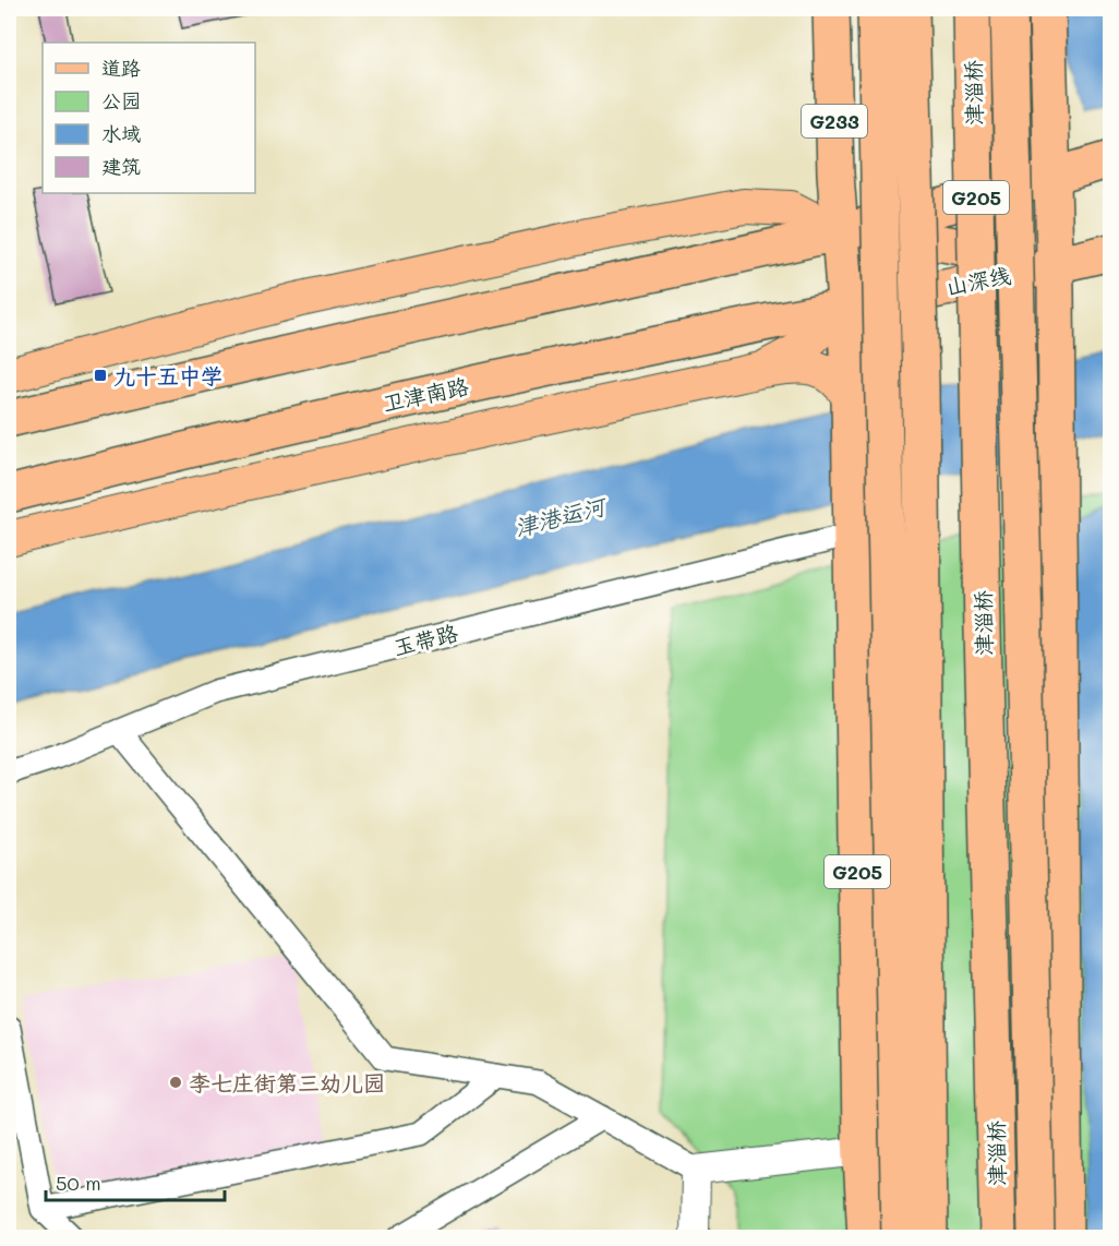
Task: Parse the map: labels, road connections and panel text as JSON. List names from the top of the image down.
{
  "streets": {
    "highway": [
      "津淄桥",
      "G233",
      "G205",
      "山深线",
      "卫津南路"
    ],
    "street": ["玉带路"]
  },
  "crossings": [
    ["G233", "G205"],
    ["G205", "山深线"],
    ["G205", "卫津南路"],
    ["G205", "玉带路"],
    ["山深线", "卫津南路"]
  ],
  "water": ["津港运河"],
  "places": {
    "transit": ["九十五中学"],
    "other": ["李七庄街第三幼儿园"]
  },
  "legend": [
    "道路",
    "公园",
    "水域",
    "建筑"
  ],
  "scale_bar": "50 m"
}
